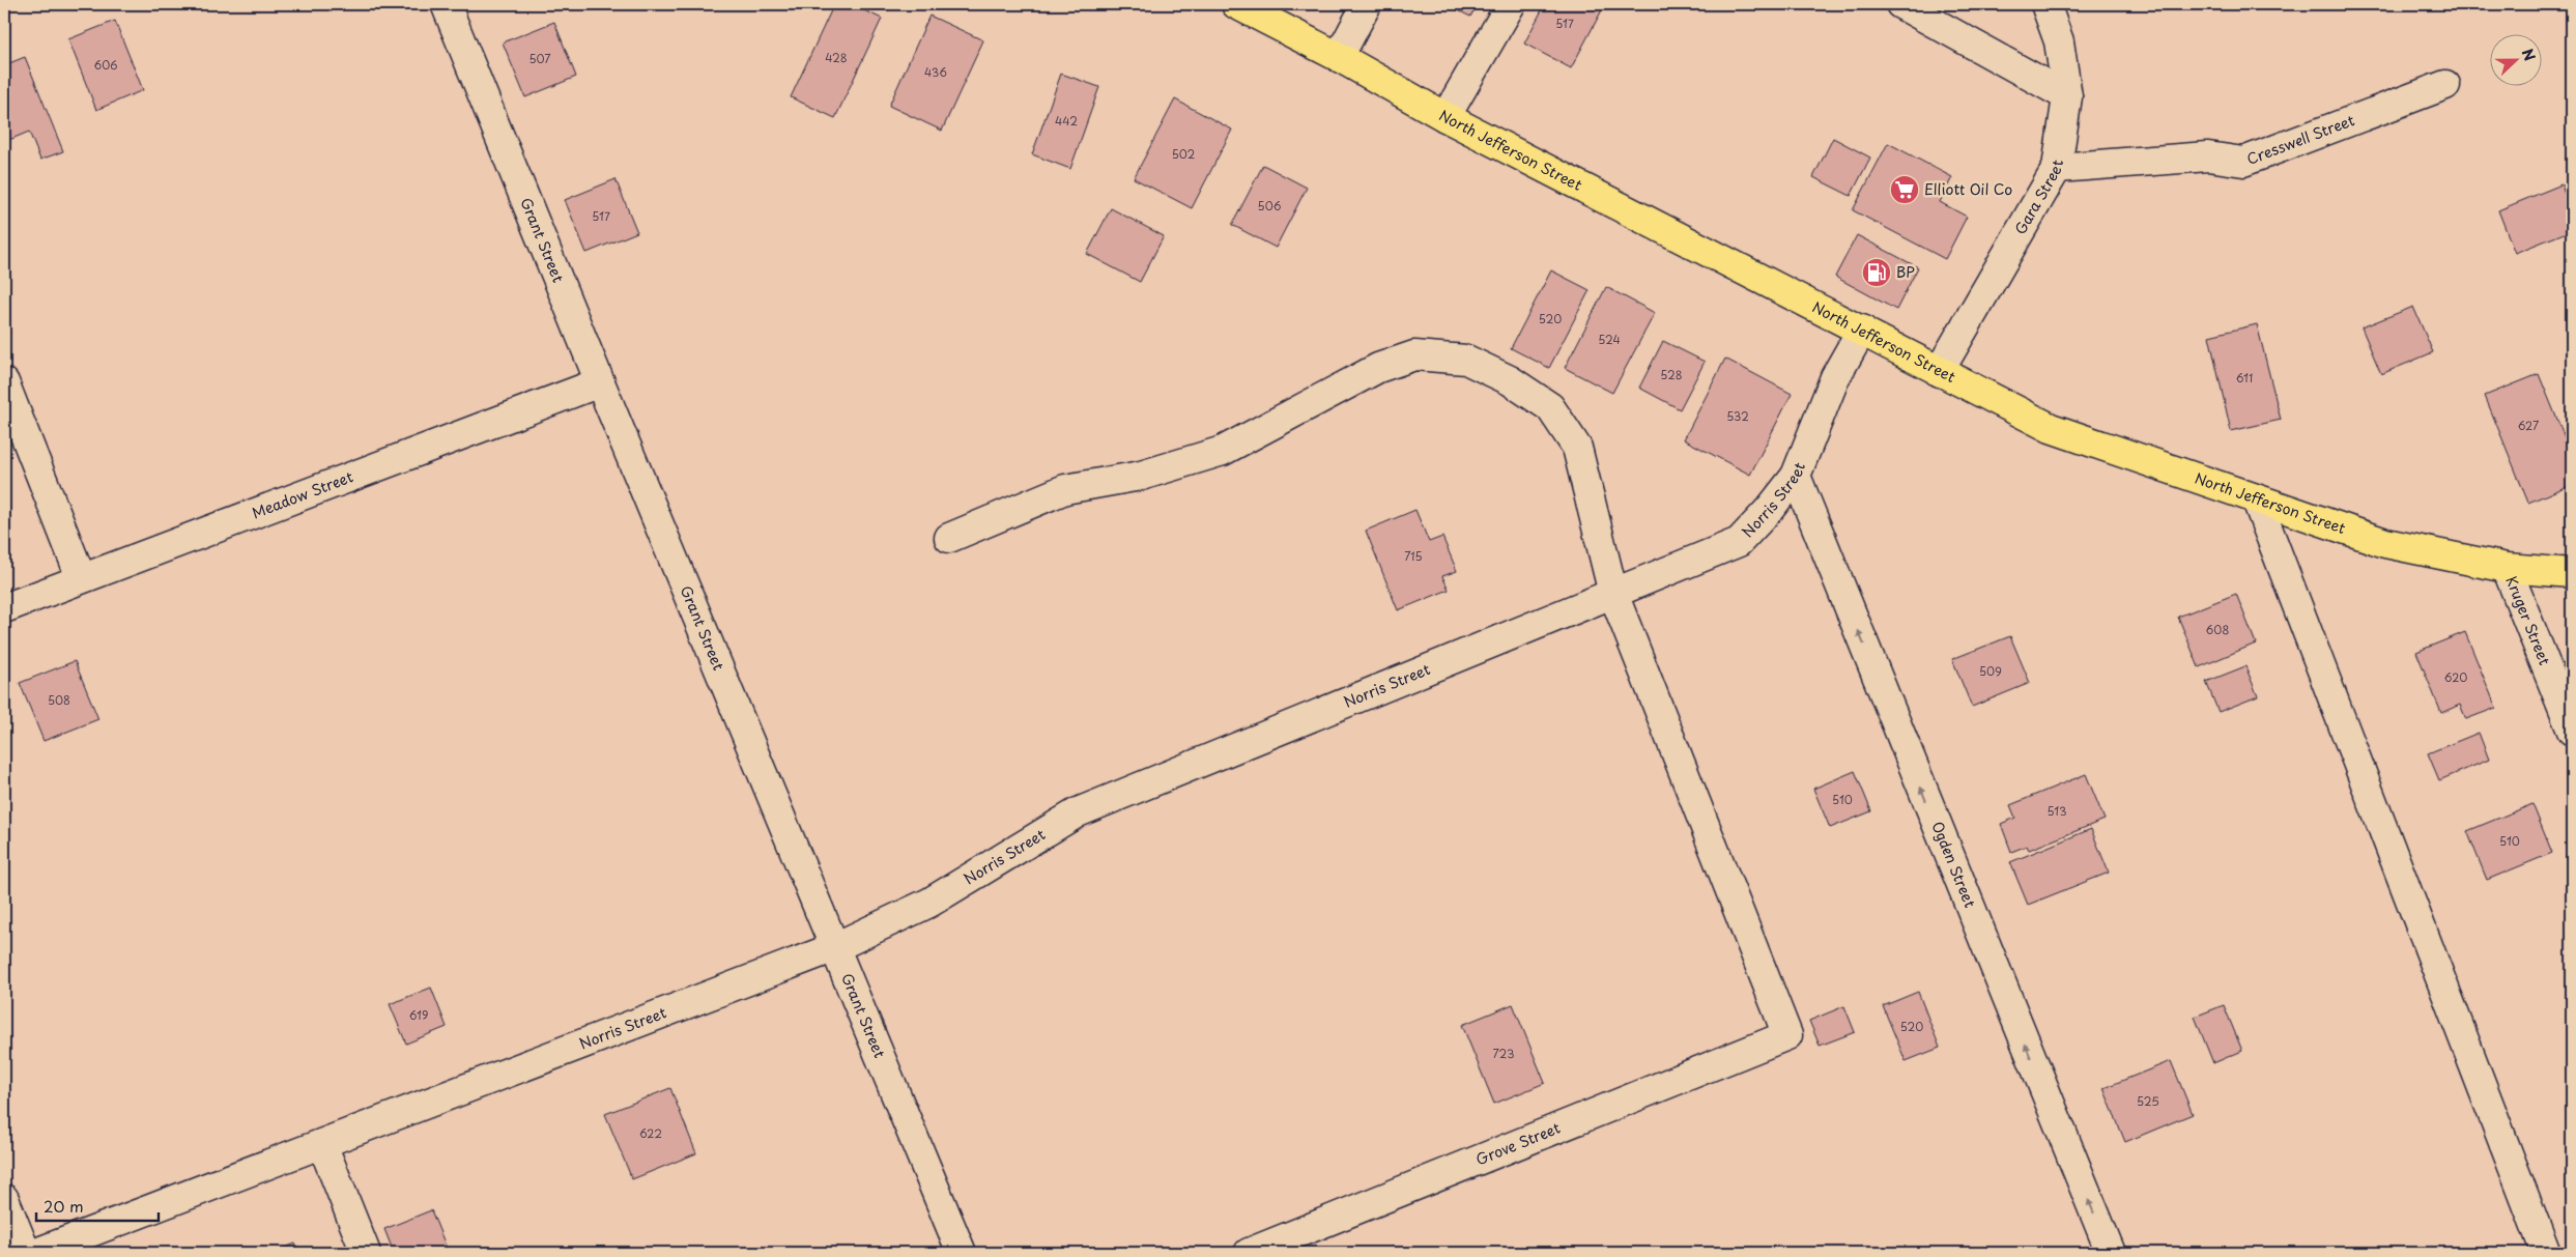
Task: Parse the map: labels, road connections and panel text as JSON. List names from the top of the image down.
{
  "streets": {
    "main road": ["North Jefferson Street"],
    "street": [
      "Cresswell Street",
      "Gara Street",
      "Grant Street",
      "Meadow Street",
      "Norris Street",
      "Kruger Street",
      "Ogden Street",
      "Grove Street"
    ]
  },
  "crossings": [
    ["Cresswell Street", "Gara Street"],
    ["North Jefferson Street", "Gara Street"],
    ["North Jefferson Street", "Norris Street"],
    ["North Jefferson Street", "Kruger Street"],
    ["Grant Street", "Meadow Street"],
    ["Grant Street", "Norris Street"],
    ["Norris Street", "Ogden Street"],
    ["Norris Street", "Grove Street"]
  ],
  "one_way": ["Ogden Street"],
  "places": {
    "supermarket": ["Elliott Oil Co"],
    "fuel station": ["BP"]
  },
  "house_numbers": [
    "517",
    "428",
    "507",
    "606",
    "436",
    "442",
    "502",
    "506",
    "517",
    "520",
    "524",
    "528",
    "611",
    "532",
    "627",
    "715",
    "608",
    "509",
    "620",
    "508",
    "510",
    "513",
    "510",
    "619",
    "520",
    "723",
    "525",
    "622"
  ],
  "scale_bar": "20 m",
  "north": "right"
}
